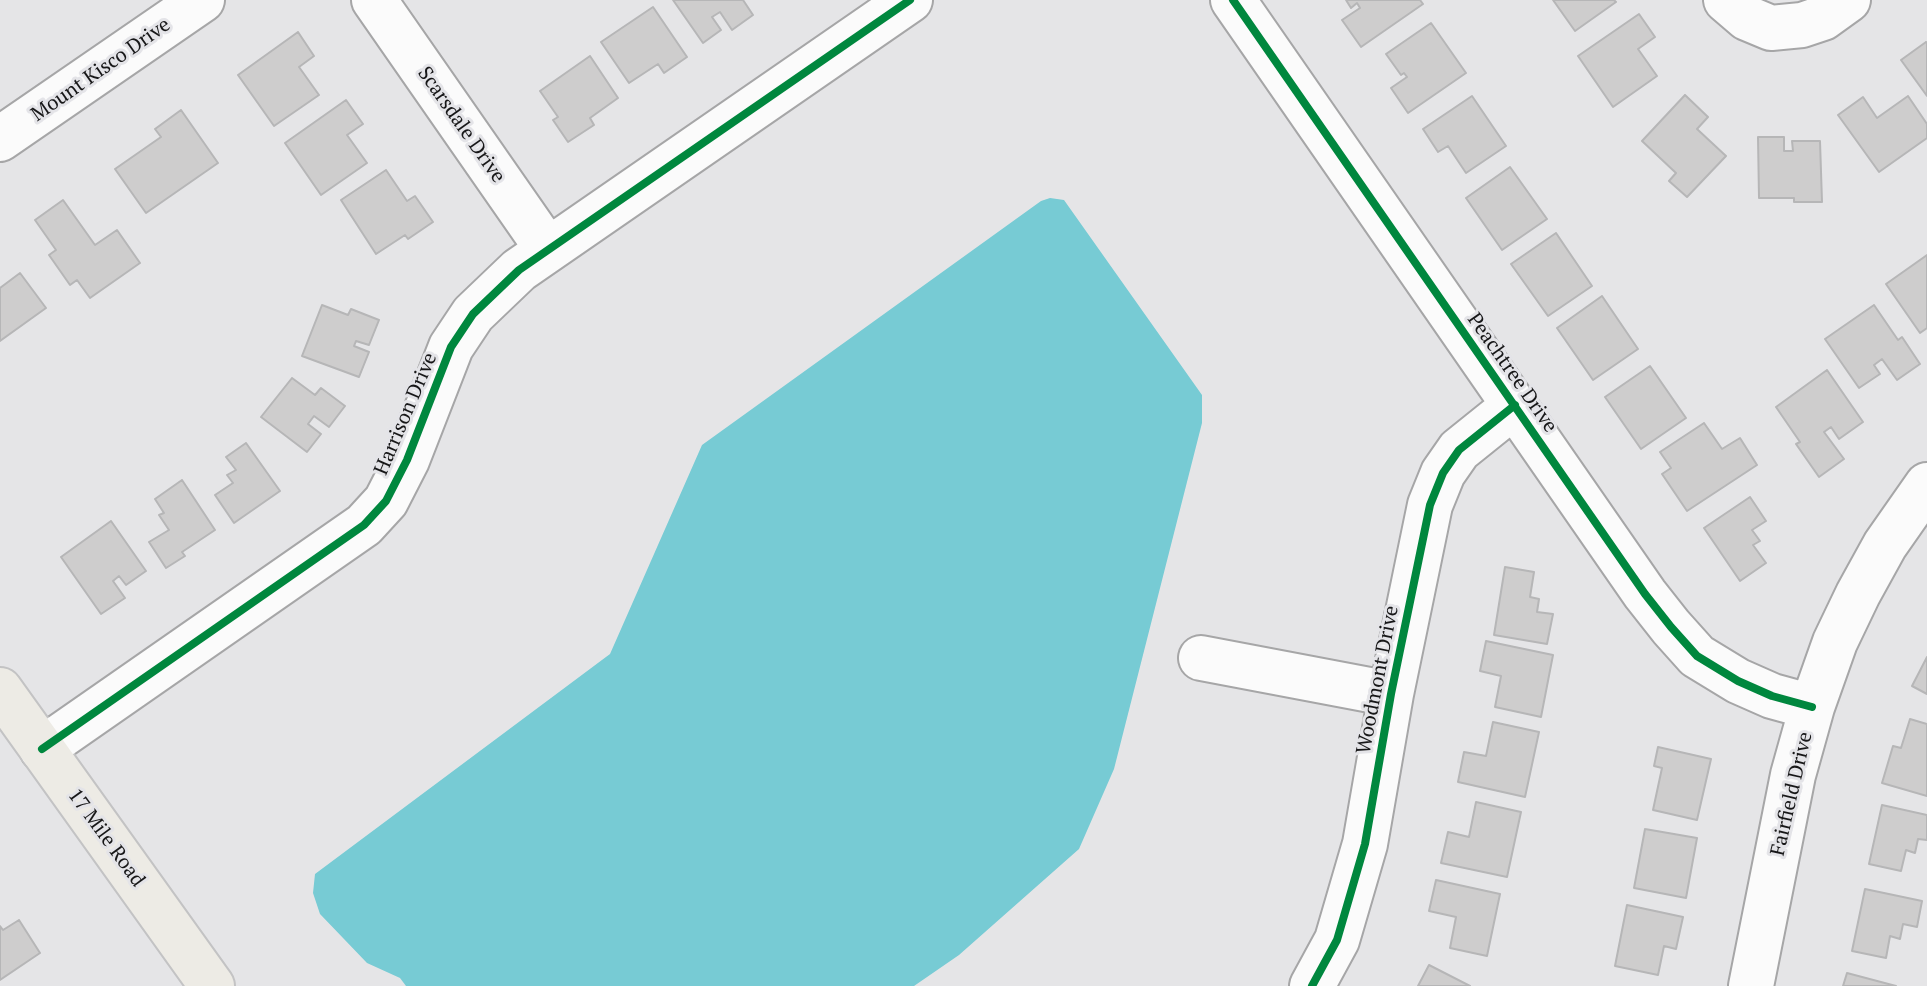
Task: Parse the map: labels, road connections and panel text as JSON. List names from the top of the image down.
{
  "streets": {
    "main road": ["17 Mile Road"],
    "street": [
      "Mount Kisco Drive",
      "Scarsdale Drive",
      "Peachtree Drive",
      "Harrison Drive",
      "Woodmont Drive",
      "Fairfield Drive"
    ]
  },
  "crossings": [
    ["Scarsdale Drive", "Harrison Drive"],
    ["Peachtree Drive", "Woodmont Drive"],
    ["Peachtree Drive", "Fairfield Drive"],
    ["Harrison Drive", "17 Mile Road"]
  ]
}
